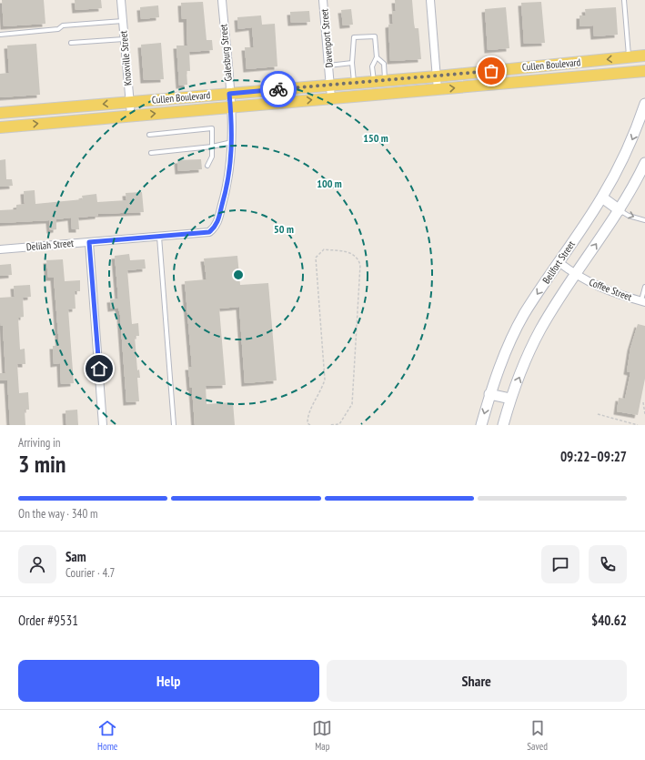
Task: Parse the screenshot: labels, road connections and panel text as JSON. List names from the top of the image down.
{
  "streets": {
    "main road": ["Cullen Boulevard", "Bellfort Street"],
    "street": [
      "Davenport Street",
      "Galesburg Street",
      "Knoxville Street",
      "Delilah Street",
      "Coffee Street"
    ]
  },
  "crossings": [
    ["Davenport Street", "Cullen Boulevard"],
    ["Galesburg Street", "Cullen Boulevard"],
    ["Galesburg Street", "Delilah Street"],
    ["Knoxville Street", "Cullen Boulevard"],
    ["Bellfort Street", "Coffee Street"]
  ],
  "page": {
    "heading": ["3 min", "Arriving in", "09:22–09:27"],
    "panel": [
      "Sam",
      "Courier · 4.7",
      "Order #9531",
      "$40.62"
    ],
    "bar": "On the way · 340 m",
    "buttons": ["Help", "Share"],
    "tabs": ["Home", "Map", "Saved"]
  },
  "rings": ["150 m", "100 m", "50 m"]
}
